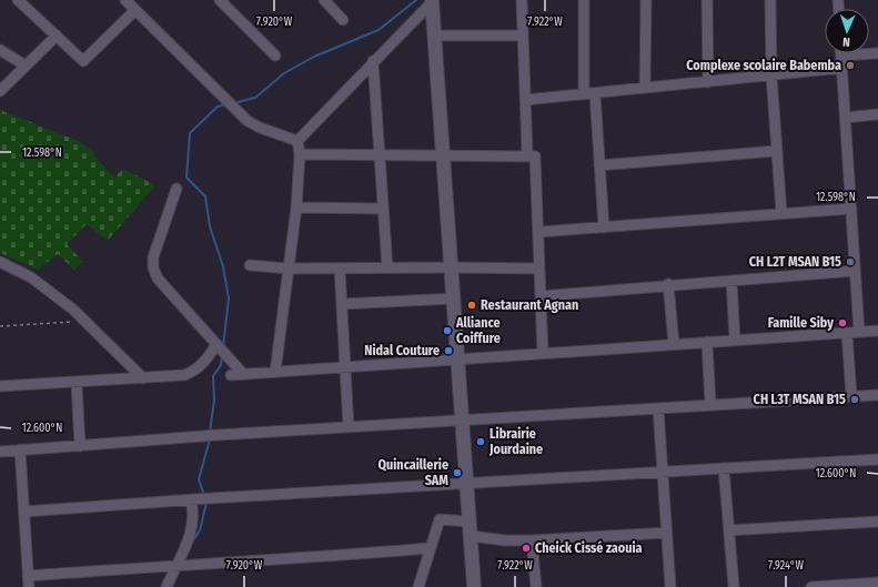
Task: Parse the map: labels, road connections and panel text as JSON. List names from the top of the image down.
{
  "places": [
    "Complexe scolaire Babemba",
    "CH L2T MSAN B15",
    "Restaurant Agnan",
    "Famille Siby",
    "Alliance Coiffure",
    "Nidal Couture",
    "CH L3T MSAN B15",
    "Librairie Jourdaine",
    "Quincaillerie SAM",
    "Cheick Cissé zaouia"
  ],
  "north": "bottom",
  "coordinates": [
    "7.920°W",
    "7.922°W",
    "12.598°N",
    "12.600°N",
    "7.924°W"
  ]
}
